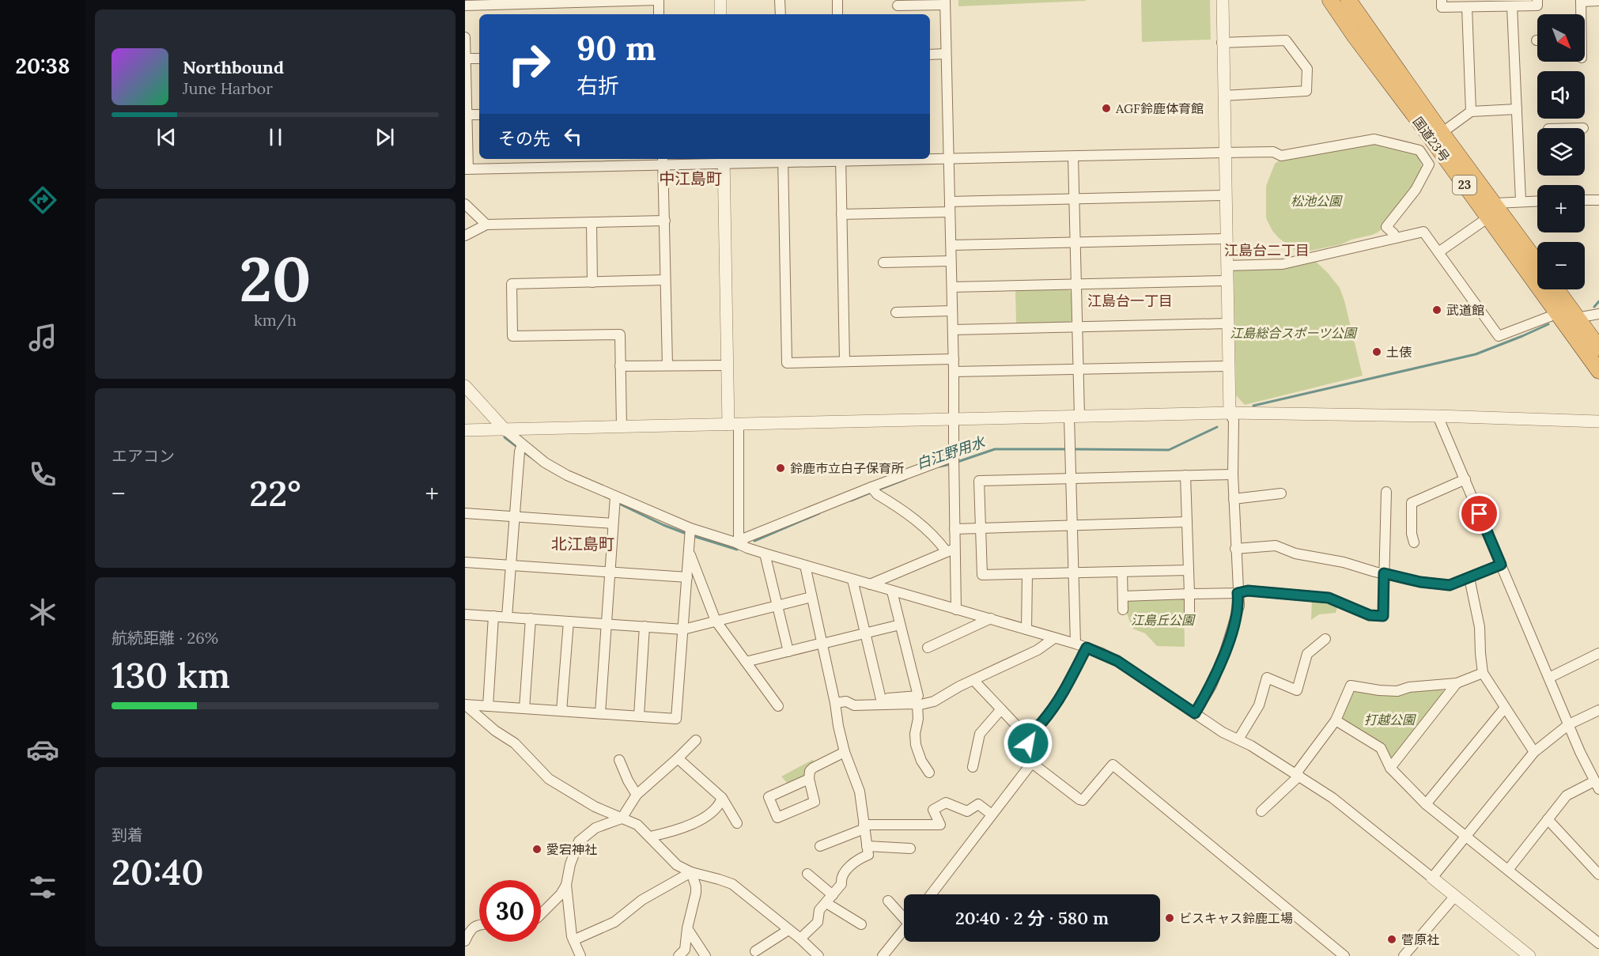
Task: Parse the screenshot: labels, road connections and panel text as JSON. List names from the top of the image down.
{
  "streets": {
    "highway": ["国道23号", "23"]
  },
  "districts": [
    "中江島町",
    "江島台二丁目",
    "江島台一丁目",
    "北江島町"
  ],
  "water": ["白江野用水"],
  "parks": [
    "松池公園",
    "江島総合スポーツ公園",
    "江島丘公園",
    "打越公園"
  ],
  "places": [
    "AGF鈴鹿体育館",
    "武道館",
    "土俵",
    "鈴鹿市立白子保育所",
    "愛宕神社",
    "ビスキャス鈴鹿工場",
    "菅原社"
  ],
  "north": "bottom right",
  "page": {
    "tabs": "20:38",
    "map_buttons": ["+", "−"],
    "turn": ["90 m", "右折"],
    "song": ["Northbound", "June Harbor"],
    "then": "その先",
    "tile": [
      ["20", "km/h"],
      "エアコン",
      ["航続距離 · 26%", "130 km"],
      ["到着", "20:40"]
    ],
    "heat": ["−", "22°", "+"],
    "limit": "30",
    "trip": "20:40 · 2 分 · 580 m"
  }
}
